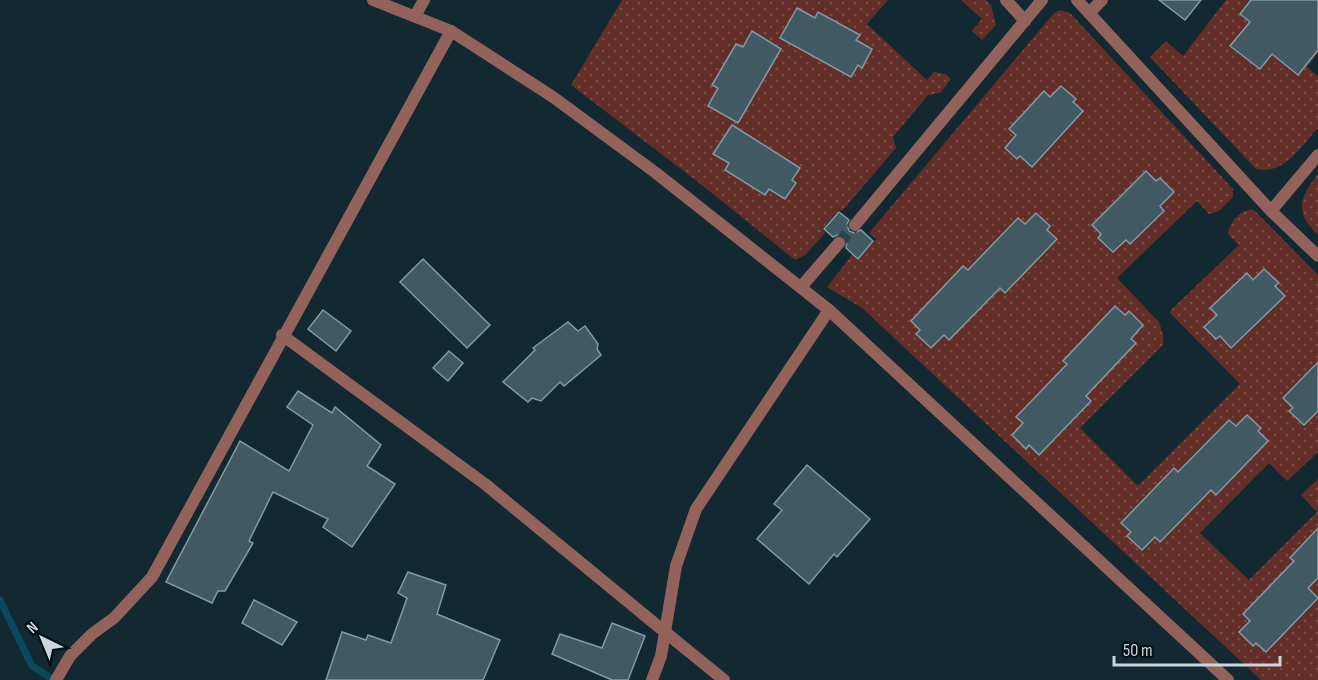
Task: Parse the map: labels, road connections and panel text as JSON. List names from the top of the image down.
{
  "scale_bar": "50 m",
  "north": "top left"
}
